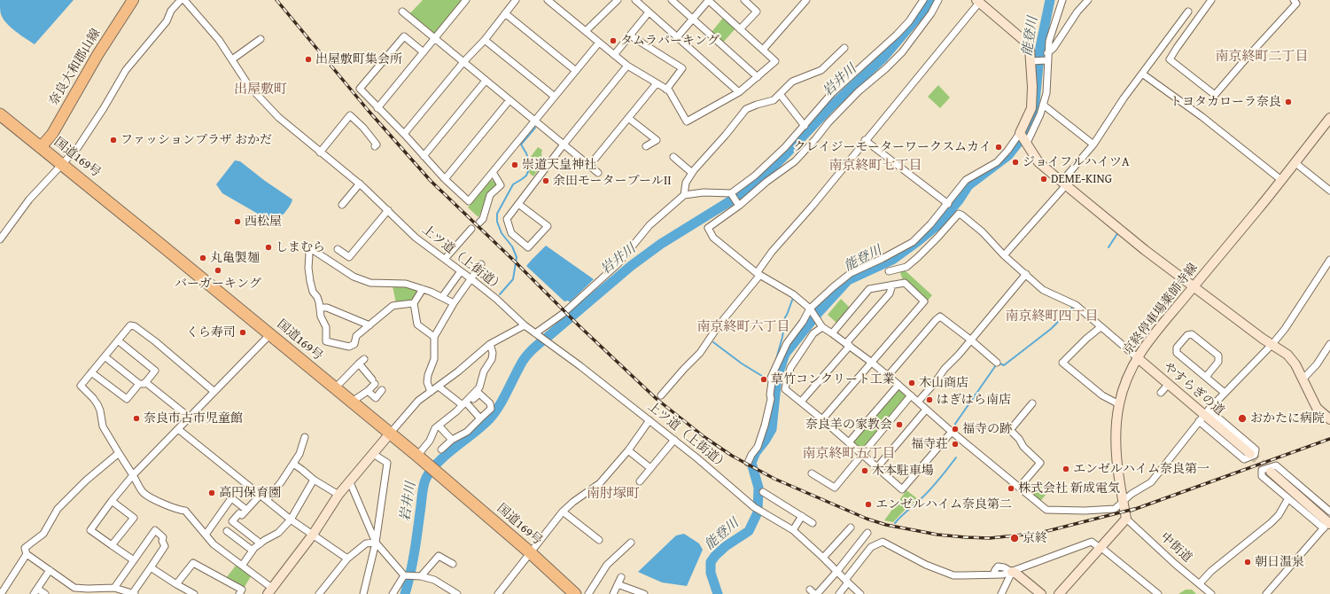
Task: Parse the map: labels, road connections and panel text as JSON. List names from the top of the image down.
{
  "streets": {
    "highway": ["国道169号"],
    "main road": ["奈良大和郡山線"],
    "street": [
      "上ツ道（上街道）",
      "京終停車場薬師寺線",
      "やすらぎの道",
      "中街道"
    ]
  },
  "crossings": [
    ["奈良大和郡山線", "国道169号"],
    ["京終停車場薬師寺線", "やすらぎの道"],
    ["京終停車場薬師寺線", "中街道"]
  ],
  "districts": [
    "南京終町二丁目",
    "出屋敷町",
    "南京終町七丁目",
    "南京終町四丁目",
    "南京終町六丁目",
    "南京終町五丁目",
    "南肘塚町"
  ],
  "water": ["能登川", "岩井川"],
  "places": [
    "タムラパーキング",
    "出屋敷町集会所",
    "トヨタカローラ奈良",
    "ファッションプラザ おかだ",
    "クレイジーモーターワークスムカイ",
    "ジョイフルハイツA",
    "崇道天皇神社",
    "DEME-KING",
    "余田モータープールⅡ",
    "西松屋",
    "しまむら",
    "丸亀製麺",
    "バーガーキング",
    "くら寿司",
    "草竹コンクリート工業",
    "木山商店",
    "はぎはら南店",
    "奈良市古市児童館",
    "おかたに病院",
    "奈良羊の家教会",
    "福寺の跡",
    "福寺荘",
    "エンゼルハイム奈良第一",
    "木本駐車場",
    "株式会社 新成電気",
    "高円保育園",
    "エンゼルハイム奈良第二",
    "京終",
    "朝日温泉"
  ]
}
